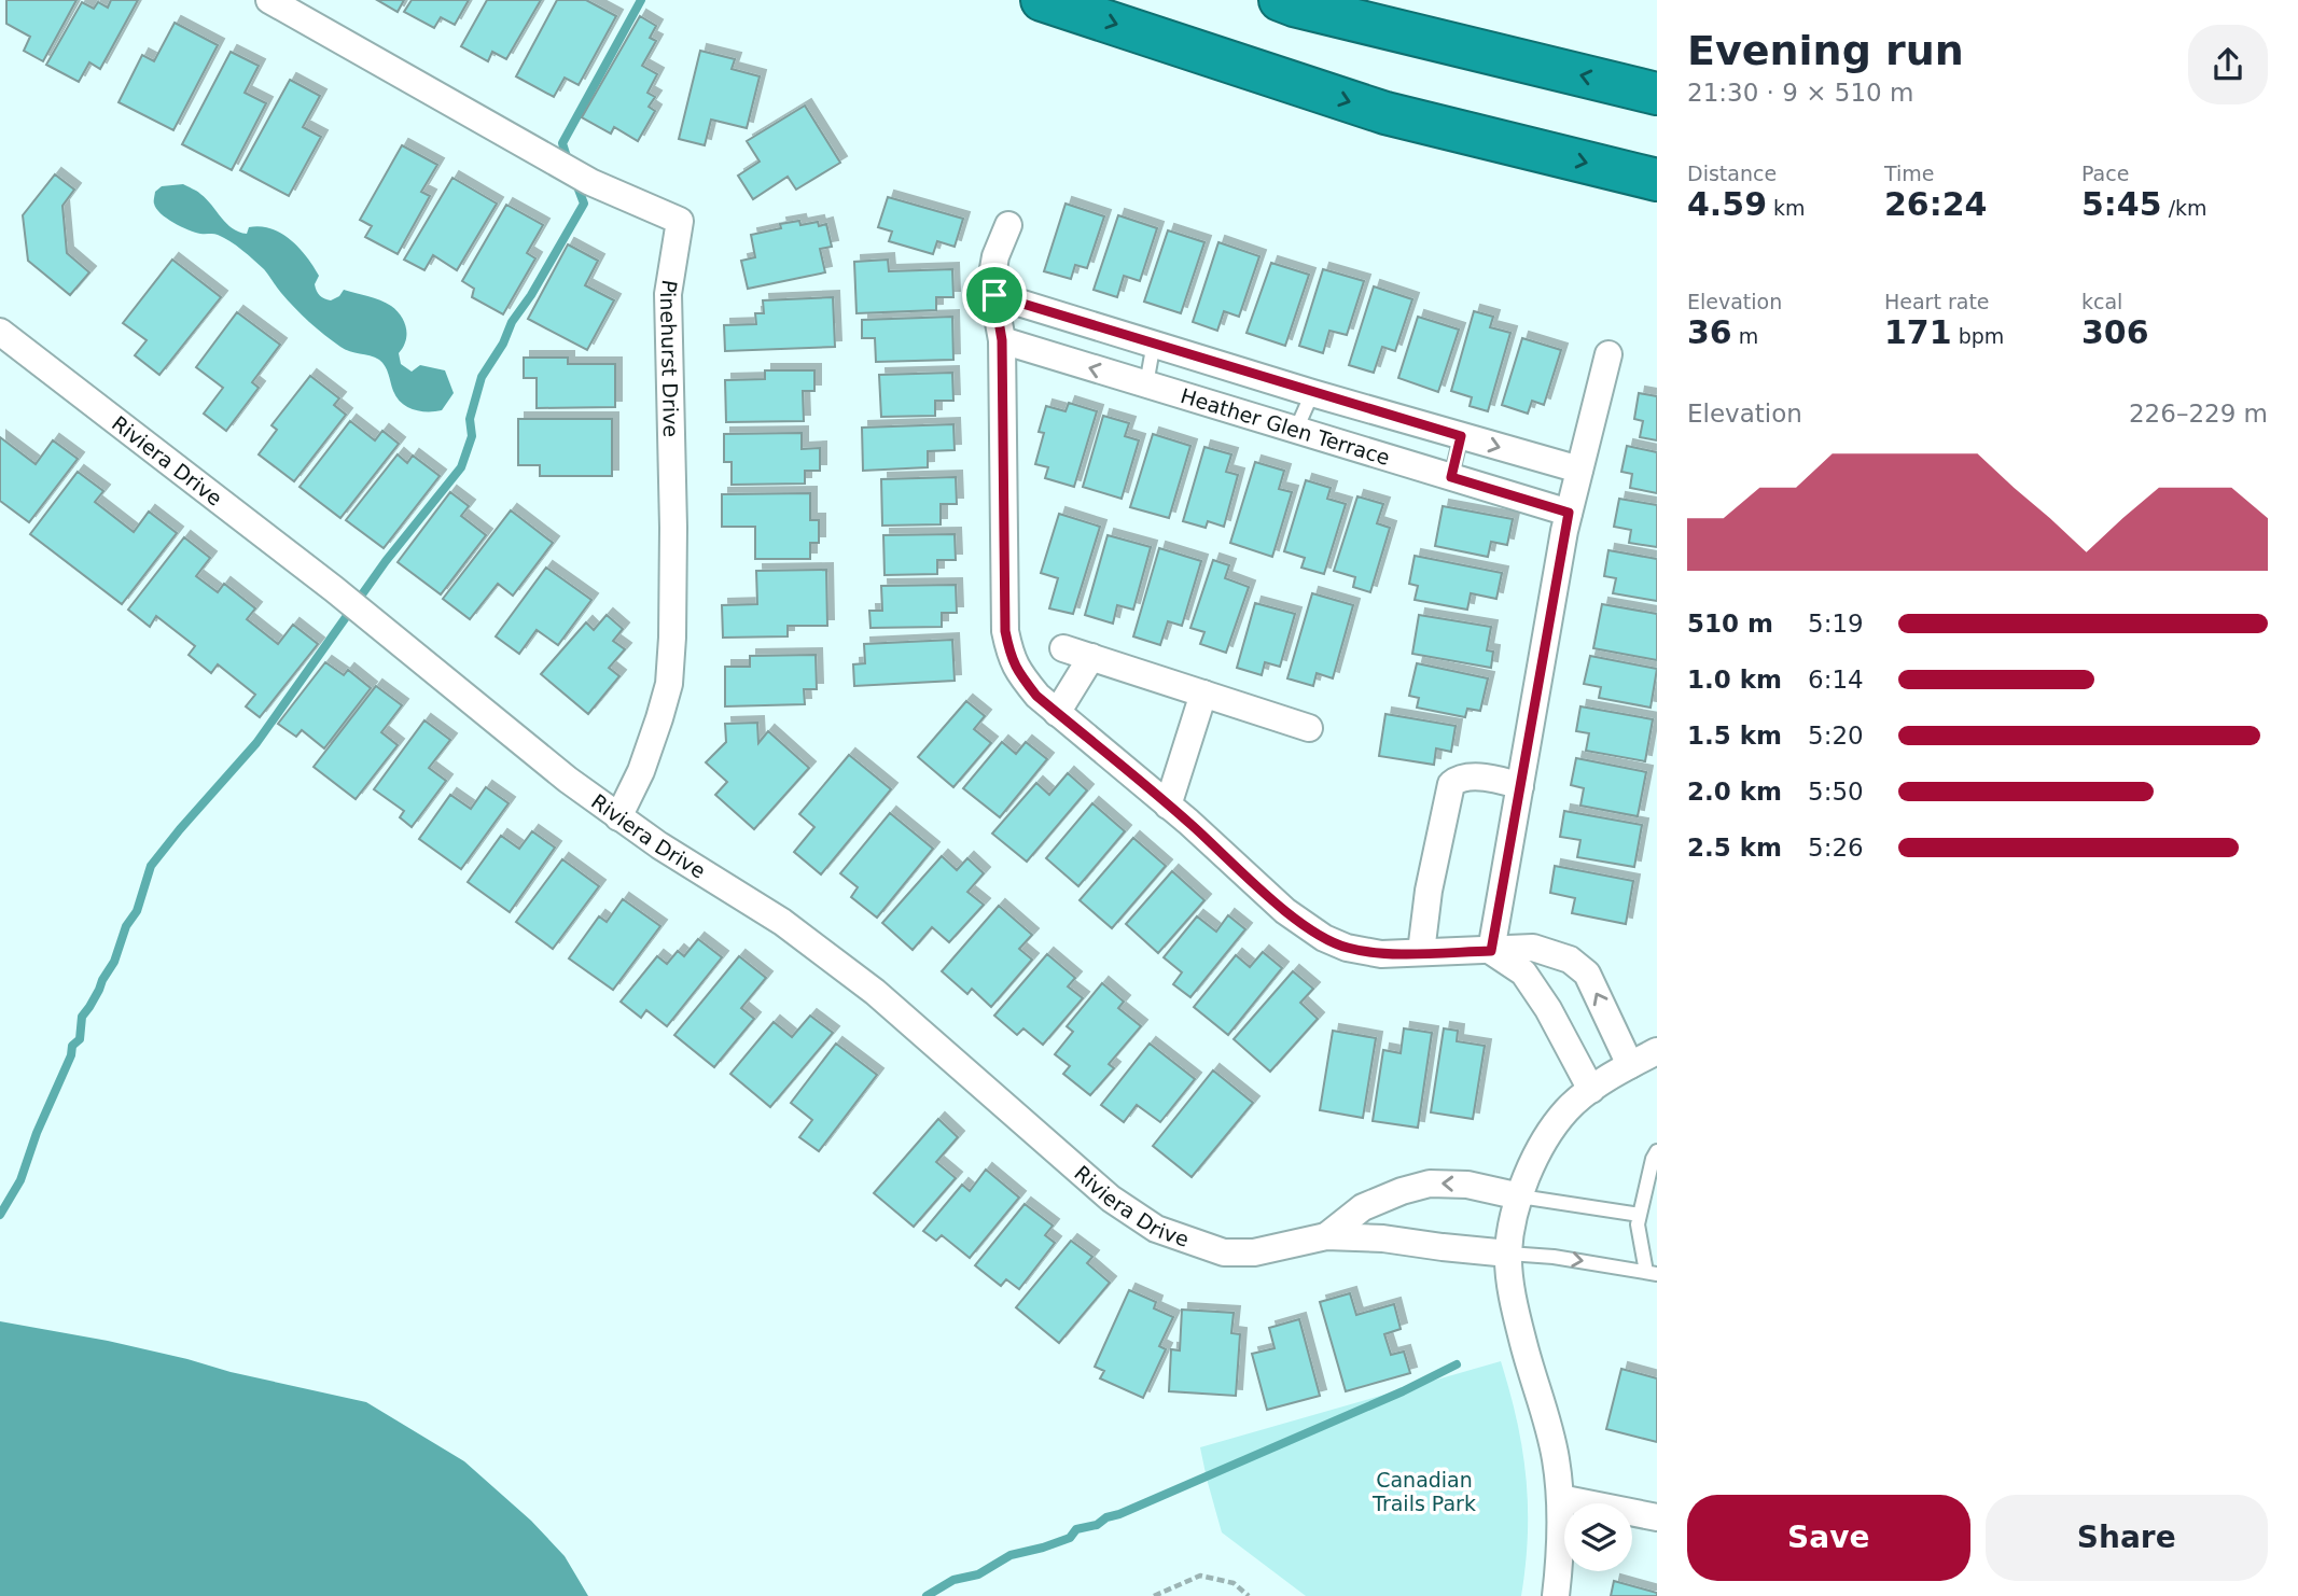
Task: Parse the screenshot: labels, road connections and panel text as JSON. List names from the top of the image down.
{
  "streets": {
    "street": ["Pinehurst Drive", "Heather Glen Terrace", "Riviera Drive"]
  },
  "crossings": [
    ["Pinehurst Drive", "Riviera Drive"]
  ],
  "parks": ["Canadian Trails Park"],
  "page": {
    "heading": ["Evening run", "21:30 · 9 × 510 m"],
    "stats": [
      ["Distance", "4.59 km"],
      ["Time", "26:24"],
      ["Pace", "5:45 /km"],
      ["Elevation", "36 m"],
      ["Heart rate", "171 bpm"],
      ["kcal", "306"]
    ],
    "chart": ["Elevation", "226–229 m"],
    "list": [
      {
        "name": "510 m",
        "note": "5:19"
      },
      {
        "name": "1.0 km",
        "note": "6:14"
      },
      {
        "name": "1.5 km",
        "note": "5:20"
      },
      {
        "name": "2.0 km",
        "note": "5:50"
      },
      {
        "name": "2.5 km",
        "note": "5:26"
      }
    ],
    "buttons": ["Save", "Share"]
  }
}
